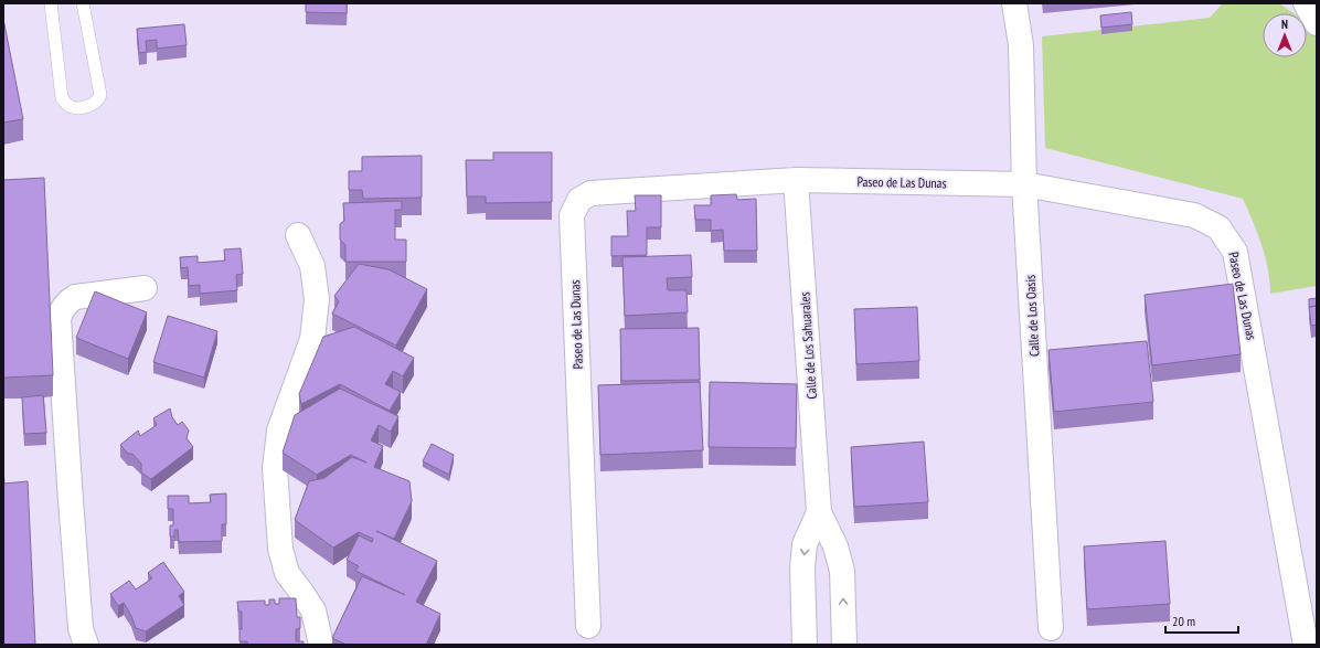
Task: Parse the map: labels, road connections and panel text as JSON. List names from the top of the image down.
{
  "streets": {
    "street": ["Paseo de Las Dunas", "Calle de Los Oasis", "Calle de Los Sahuarales"]
  },
  "crossings": [
    ["Paseo de Las Dunas", "Calle de Los Oasis"],
    ["Paseo de Las Dunas", "Calle de Los Sahuarales"]
  ],
  "scale_bar": "20 m",
  "north": "top"
}
